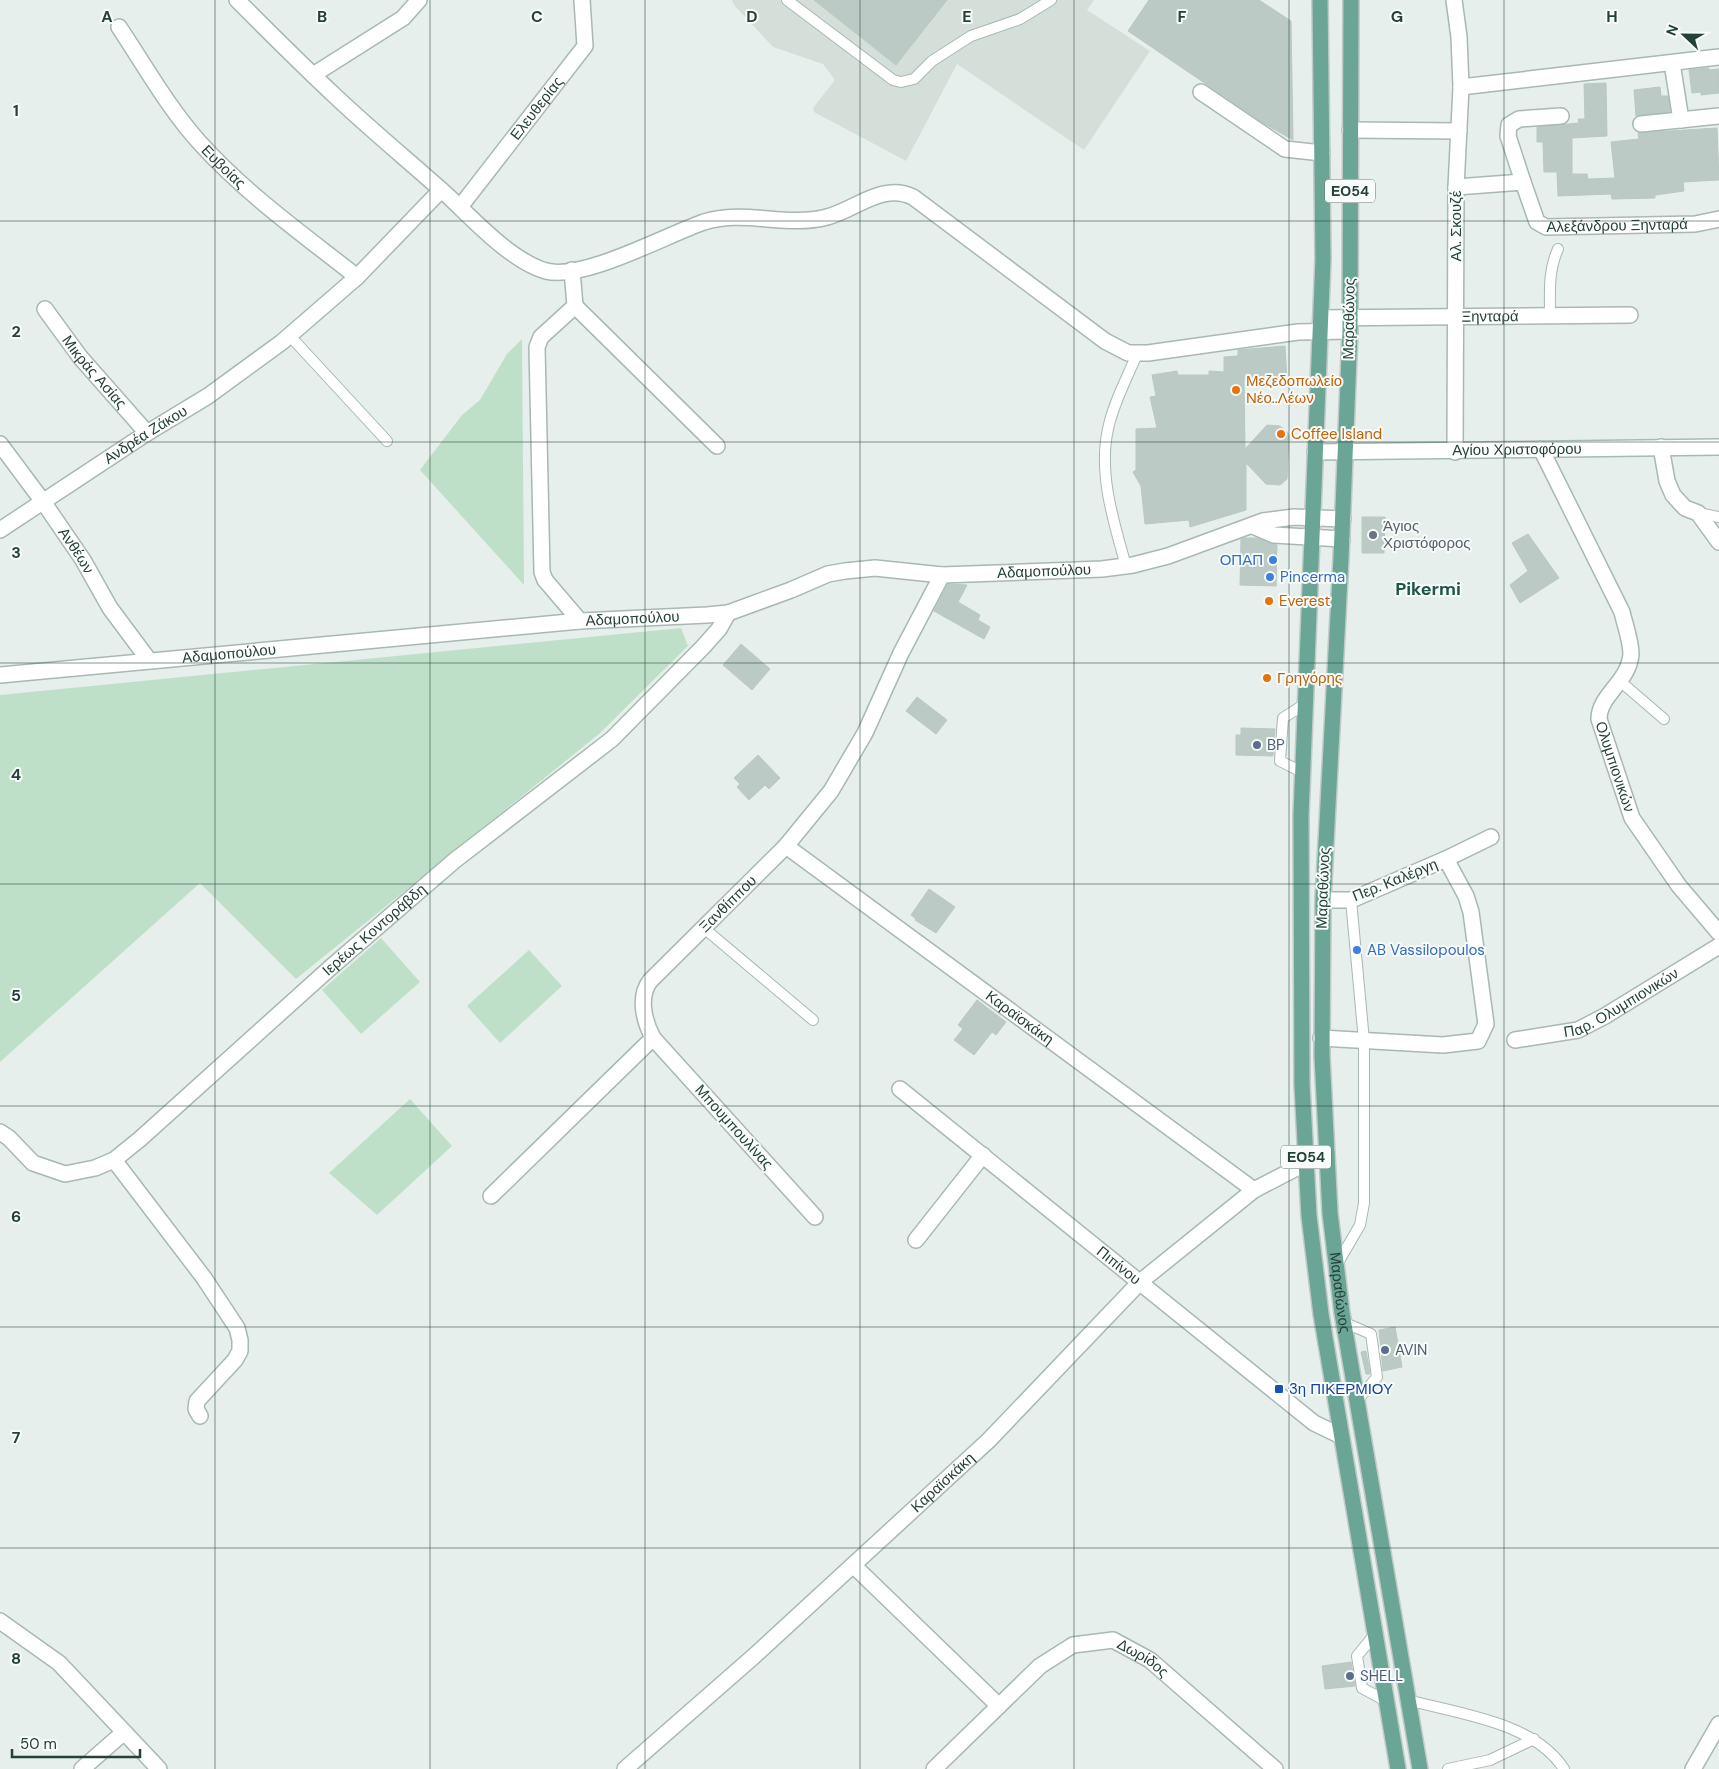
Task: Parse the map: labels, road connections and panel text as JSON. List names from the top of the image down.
{
  "streets": {
    "main road": ["ΕΟ54", "Μαραθώνος"],
    "street": [
      "Ελευθερίας",
      "Ευβοίας",
      "Αλεξάνδρου Ξηνταρά",
      "Αλ. Σκουζέ",
      "Ξηνταρά",
      "Μικράς Ασίας",
      "Ανδρέα Ζάκου",
      "Αγίου Χριστοφόρου",
      "Ανθέων",
      "Αδαμοπούλου",
      "Ολυμπιονικών",
      "Περ. Καλέργη",
      "Ξανθίππου",
      "Ιερέως Κοντοράβδη",
      "Παρ. Ολυμπιονικών",
      "Καραϊσκάκη",
      "Μπουμπουλίνας",
      "Πιπίνου",
      "Δωρίδος"
    ]
  },
  "crossings": [
    ["Ευβοίας", "Ανδρέα Ζάκου"],
    ["Αλ. Σκουζέ", "Ξηνταρά"],
    ["Αλ. Σκουζέ", "Αγίου Χριστοφόρου"],
    ["Ξηνταρά", "Μαραθώνος"],
    ["Μαραθώνος", "Αγίου Χριστοφόρου"],
    ["Μαραθώνος", "Αδαμοπούλου"],
    ["Μαραθώνος", "Περ. Καλέργη"],
    ["Μαραθώνος", "Καραϊσκάκη"],
    ["Μαραθώνος", "Πιπίνου"],
    ["Μικράς Ασίας", "Ανδρέα Ζάκου"],
    ["Ανδρέα Ζάκου", "Ανθέων"],
    ["Αγίου Χριστοφόρου", "Ολυμπιονικών"],
    ["Ανθέων", "Αδαμοπούλου"],
    ["Αδαμοπούλου", "Ξανθίππου"],
    ["Αδαμοπούλου", "Ιερέως Κοντοράβδη"],
    ["Ολυμπιονικών", "Παρ. Ολυμπιονικών"],
    ["Ξανθίππου", "Καραϊσκάκη"],
    ["Ξανθίππου", "Μπουμπουλίνας"],
    ["Καραϊσκάκη", "Πιπίνου"]
  ],
  "districts": ["Pikermi"],
  "places": {
    "other": [
      "Μεζεδοπωλείο Νέο..Λέων",
      "Coffee Island",
      "Άγιος Χριστόφορος",
      "ΟΠΑΠ",
      "Pincerma",
      "Everest",
      "Γρηγόρης",
      "BP",
      "AB Vassilopoulos",
      "AVIN",
      "SHELL"
    ],
    "transit": ["3η ΠΙΚΕΡΜΙΟΥ"]
  },
  "scale_bar": "50 m",
  "north": "left",
  "grid": {
    "columns": [
      "A",
      "B",
      "C",
      "D",
      "E",
      "F",
      "G",
      "H"
    ],
    "rows": [
      "1",
      "2",
      "3",
      "4",
      "5",
      "6",
      "7",
      "8"
    ]
  }
}
